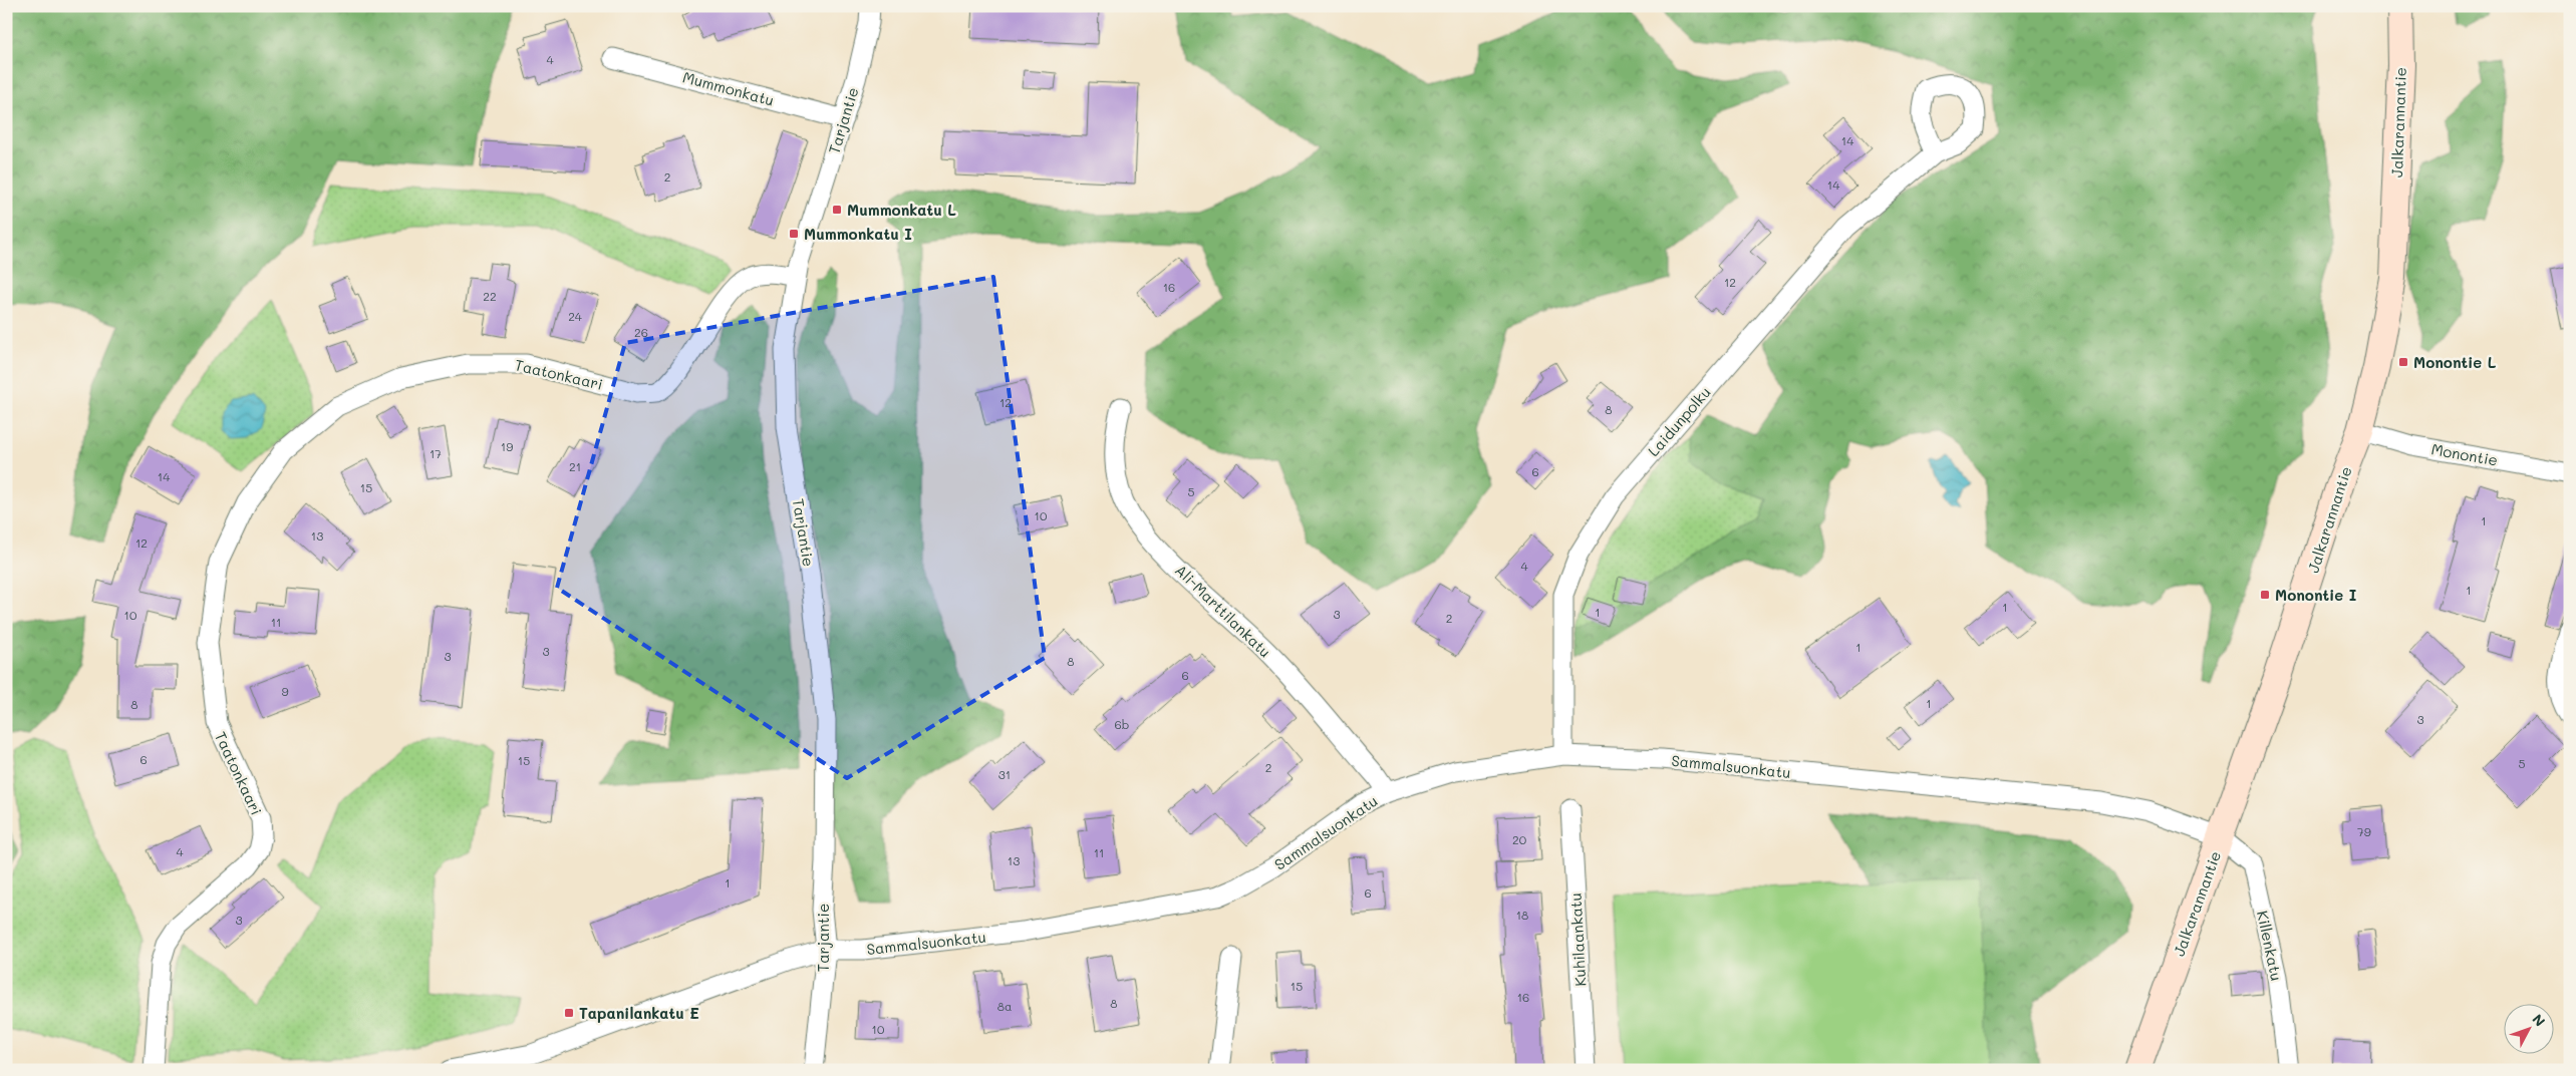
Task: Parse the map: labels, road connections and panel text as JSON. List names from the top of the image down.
{
  "streets": {
    "main road": ["Jalkarannantie"],
    "street": [
      "Mummonkatu",
      "Tarjantie",
      "Taatonkaari",
      "Laidunpolku",
      "Monontie",
      "Ali-Marttilankatu",
      "Sammalsuonkatu",
      "Kuhilaankatu",
      "Killenkatu"
    ]
  },
  "crossings": [
    ["Mummonkatu", "Tarjantie"],
    ["Tarjantie", "Taatonkaari"],
    ["Tarjantie", "Sammalsuonkatu"],
    ["Jalkarannantie", "Monontie"],
    ["Jalkarannantie", "Sammalsuonkatu"],
    ["Jalkarannantie", "Killenkatu"],
    ["Laidunpolku", "Sammalsuonkatu"],
    ["Ali-Marttilankatu", "Sammalsuonkatu"],
    ["Sammalsuonkatu", "Killenkatu"]
  ],
  "places": {
    "transit": [
      "Mummonkatu L",
      "Mummonkatu I",
      "Monontie L",
      "Monontie I",
      "Tapanilankatu E"
    ]
  },
  "house_numbers": [
    "4",
    "14",
    "2",
    "14",
    "12",
    "16",
    "22",
    "24",
    "26",
    "12",
    "8",
    "19",
    "17",
    "21",
    "6",
    "14",
    "15",
    "5",
    "10",
    "1",
    "13",
    "12",
    "4",
    "1",
    "1",
    "1",
    "3",
    "10",
    "2",
    "11",
    "1",
    "3",
    "3",
    "8",
    "6",
    "9",
    "1",
    "8",
    "3",
    "6b",
    "6",
    "15",
    "5",
    "2",
    "31",
    "79",
    "20",
    "4",
    "11",
    "13",
    "1",
    "6",
    "18",
    "3",
    "15",
    "16",
    "8",
    "8a",
    "10"
  ],
  "north": "top right"
}
